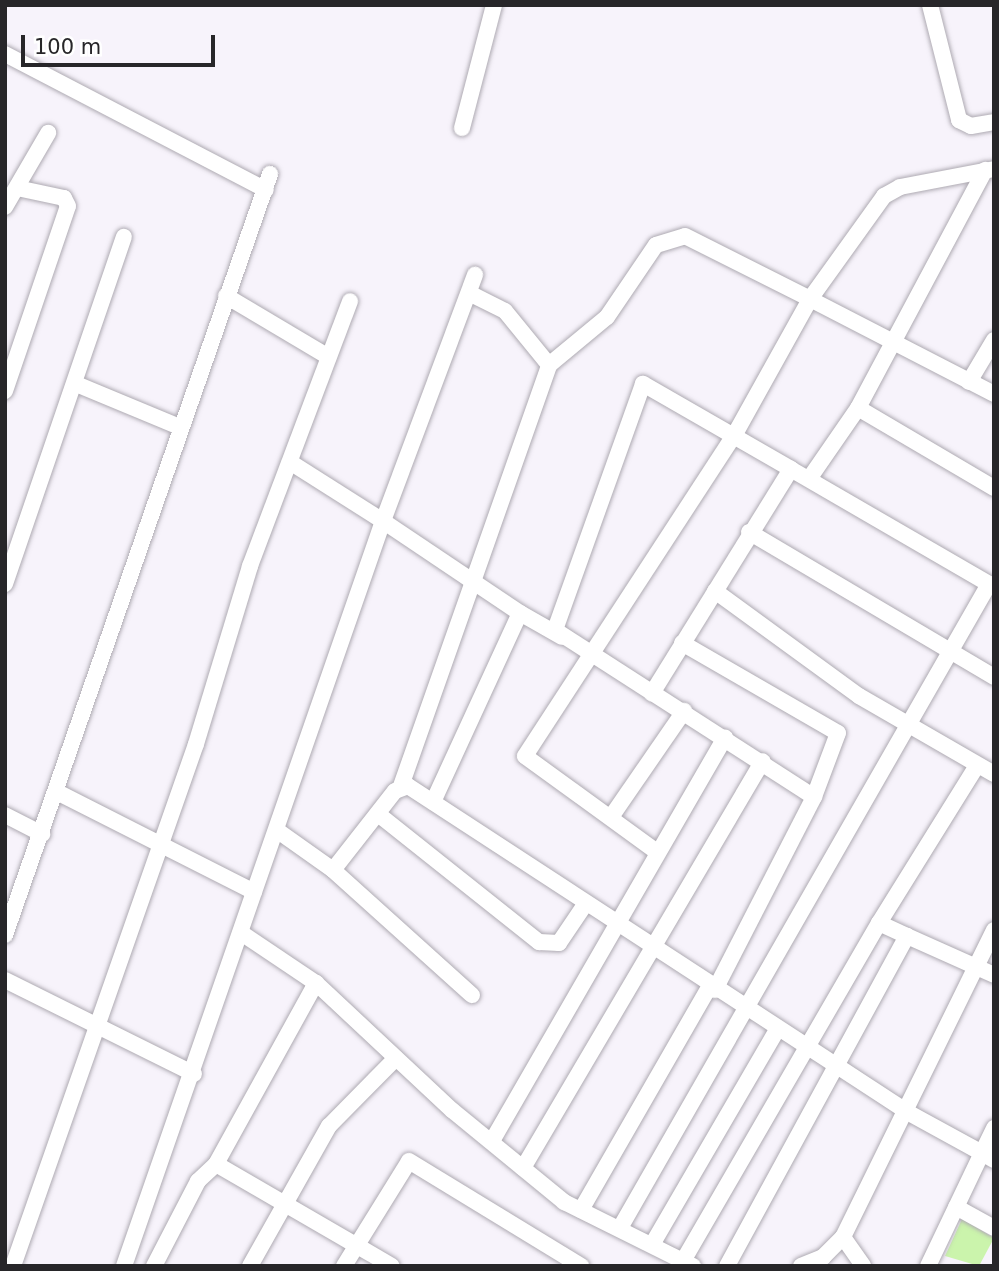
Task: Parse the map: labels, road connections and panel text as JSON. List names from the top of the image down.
{
  "scale_bar": "100 m"
}
